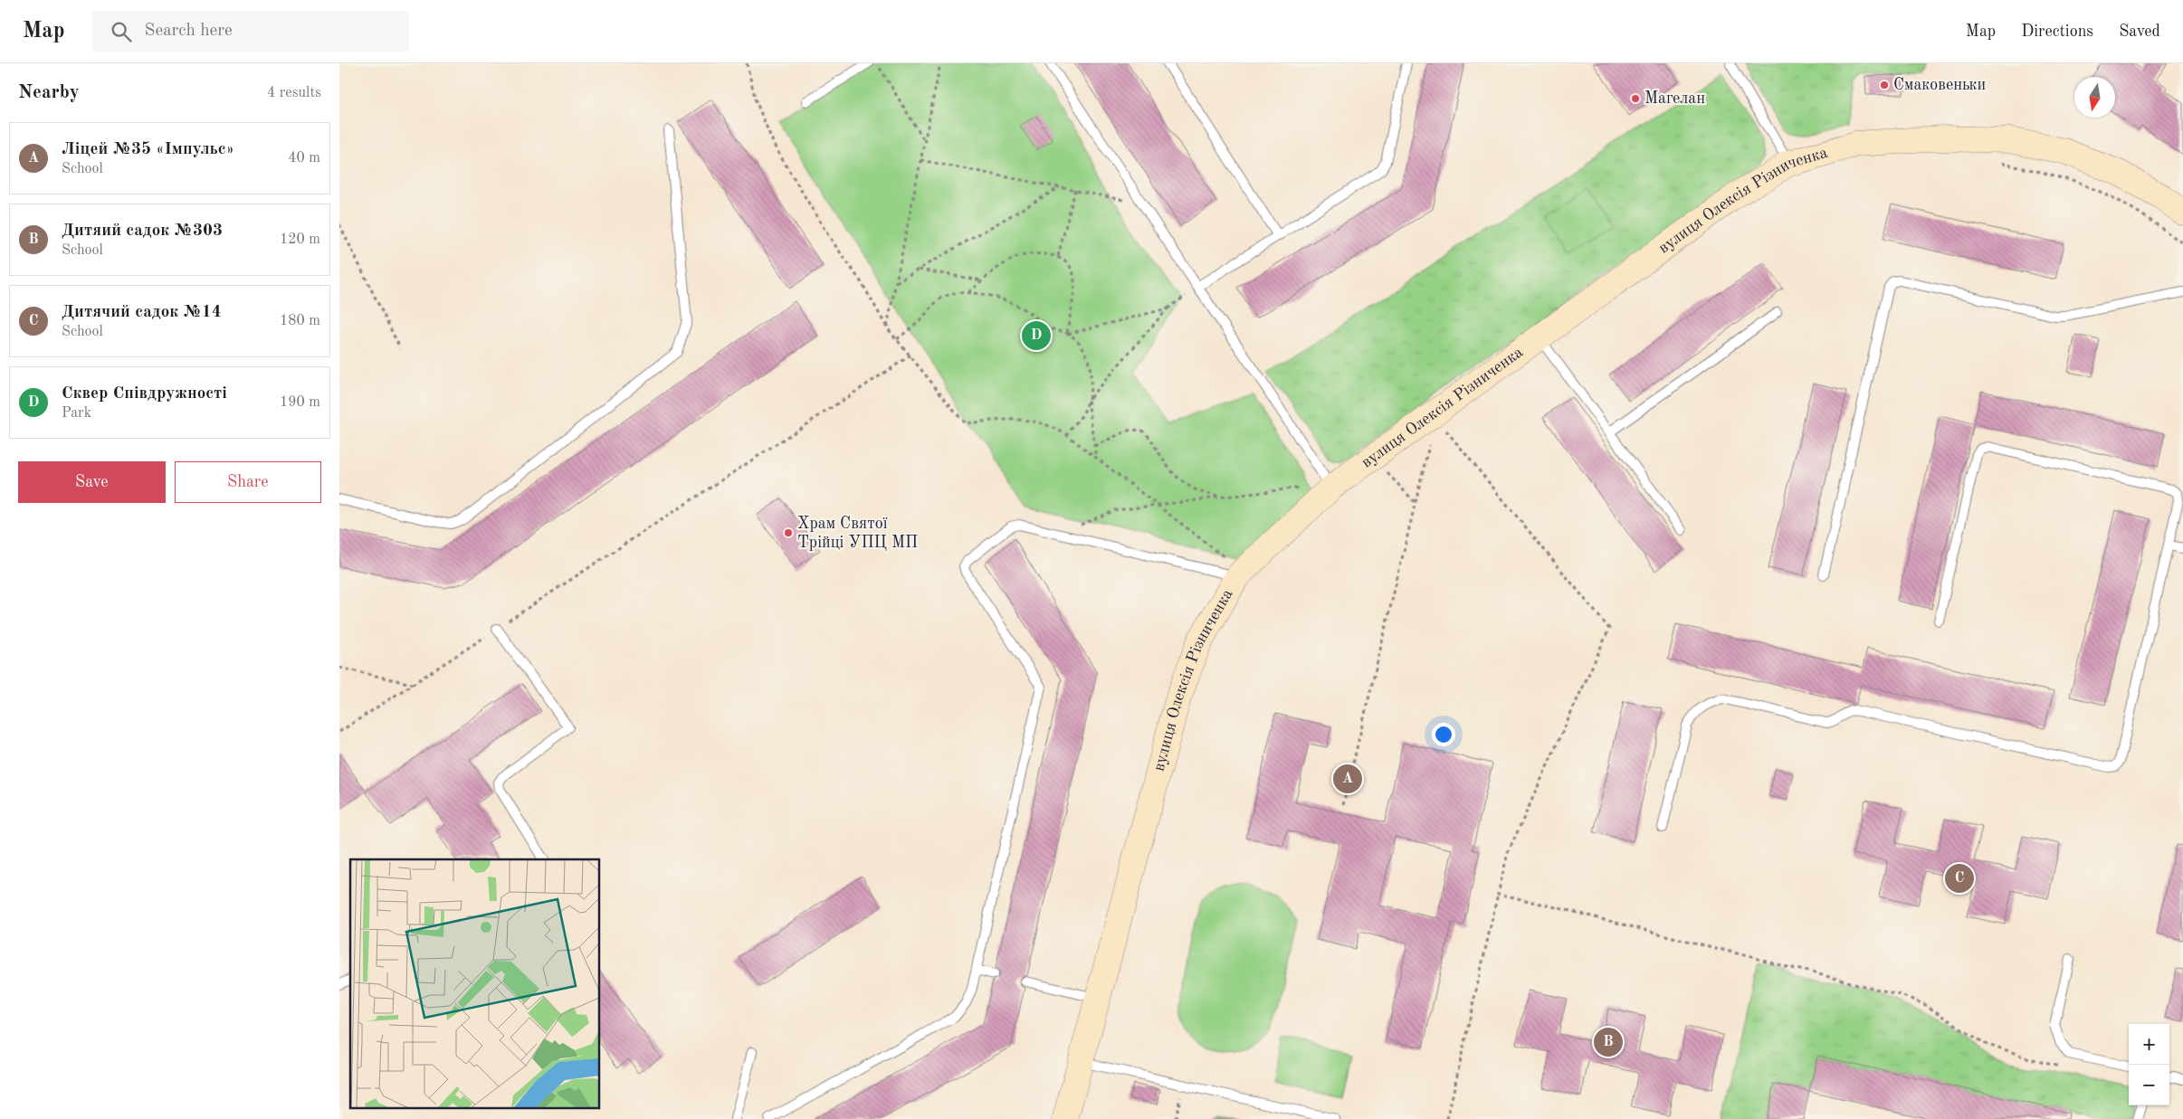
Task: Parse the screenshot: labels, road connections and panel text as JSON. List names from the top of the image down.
{
  "streets": {
    "street": ["вулиця Олексія Різниченка"]
  },
  "places": ["Смаковеньки", "Магелан", "Храм Святої Трійці УПЦ МП"],
  "north": "bottom",
  "page": {
    "header": "Map",
    "search": "Search here",
    "nav": ["Map", "Directions", "Saved"],
    "heading": ["Nearby", "4 results"],
    "list": [
      {
        "mark": "A",
        "name": "Ліцей №35 «Імпульс»",
        "note": "School",
        "value": "40 m"
      },
      {
        "mark": "B",
        "name": "Дитяий садок №303",
        "note": "School",
        "value": "120 m"
      },
      {
        "mark": "C",
        "name": "Дитячий садок №14",
        "note": "School",
        "value": "180 m"
      },
      {
        "mark": "D",
        "name": "Сквер Співдружності",
        "note": "Park",
        "value": "190 m"
      }
    ],
    "pins": [
      "D",
      "A",
      "C",
      "B"
    ],
    "buttons": ["Save", "Share"],
    "map_buttons": ["+", "−"]
  }
}
